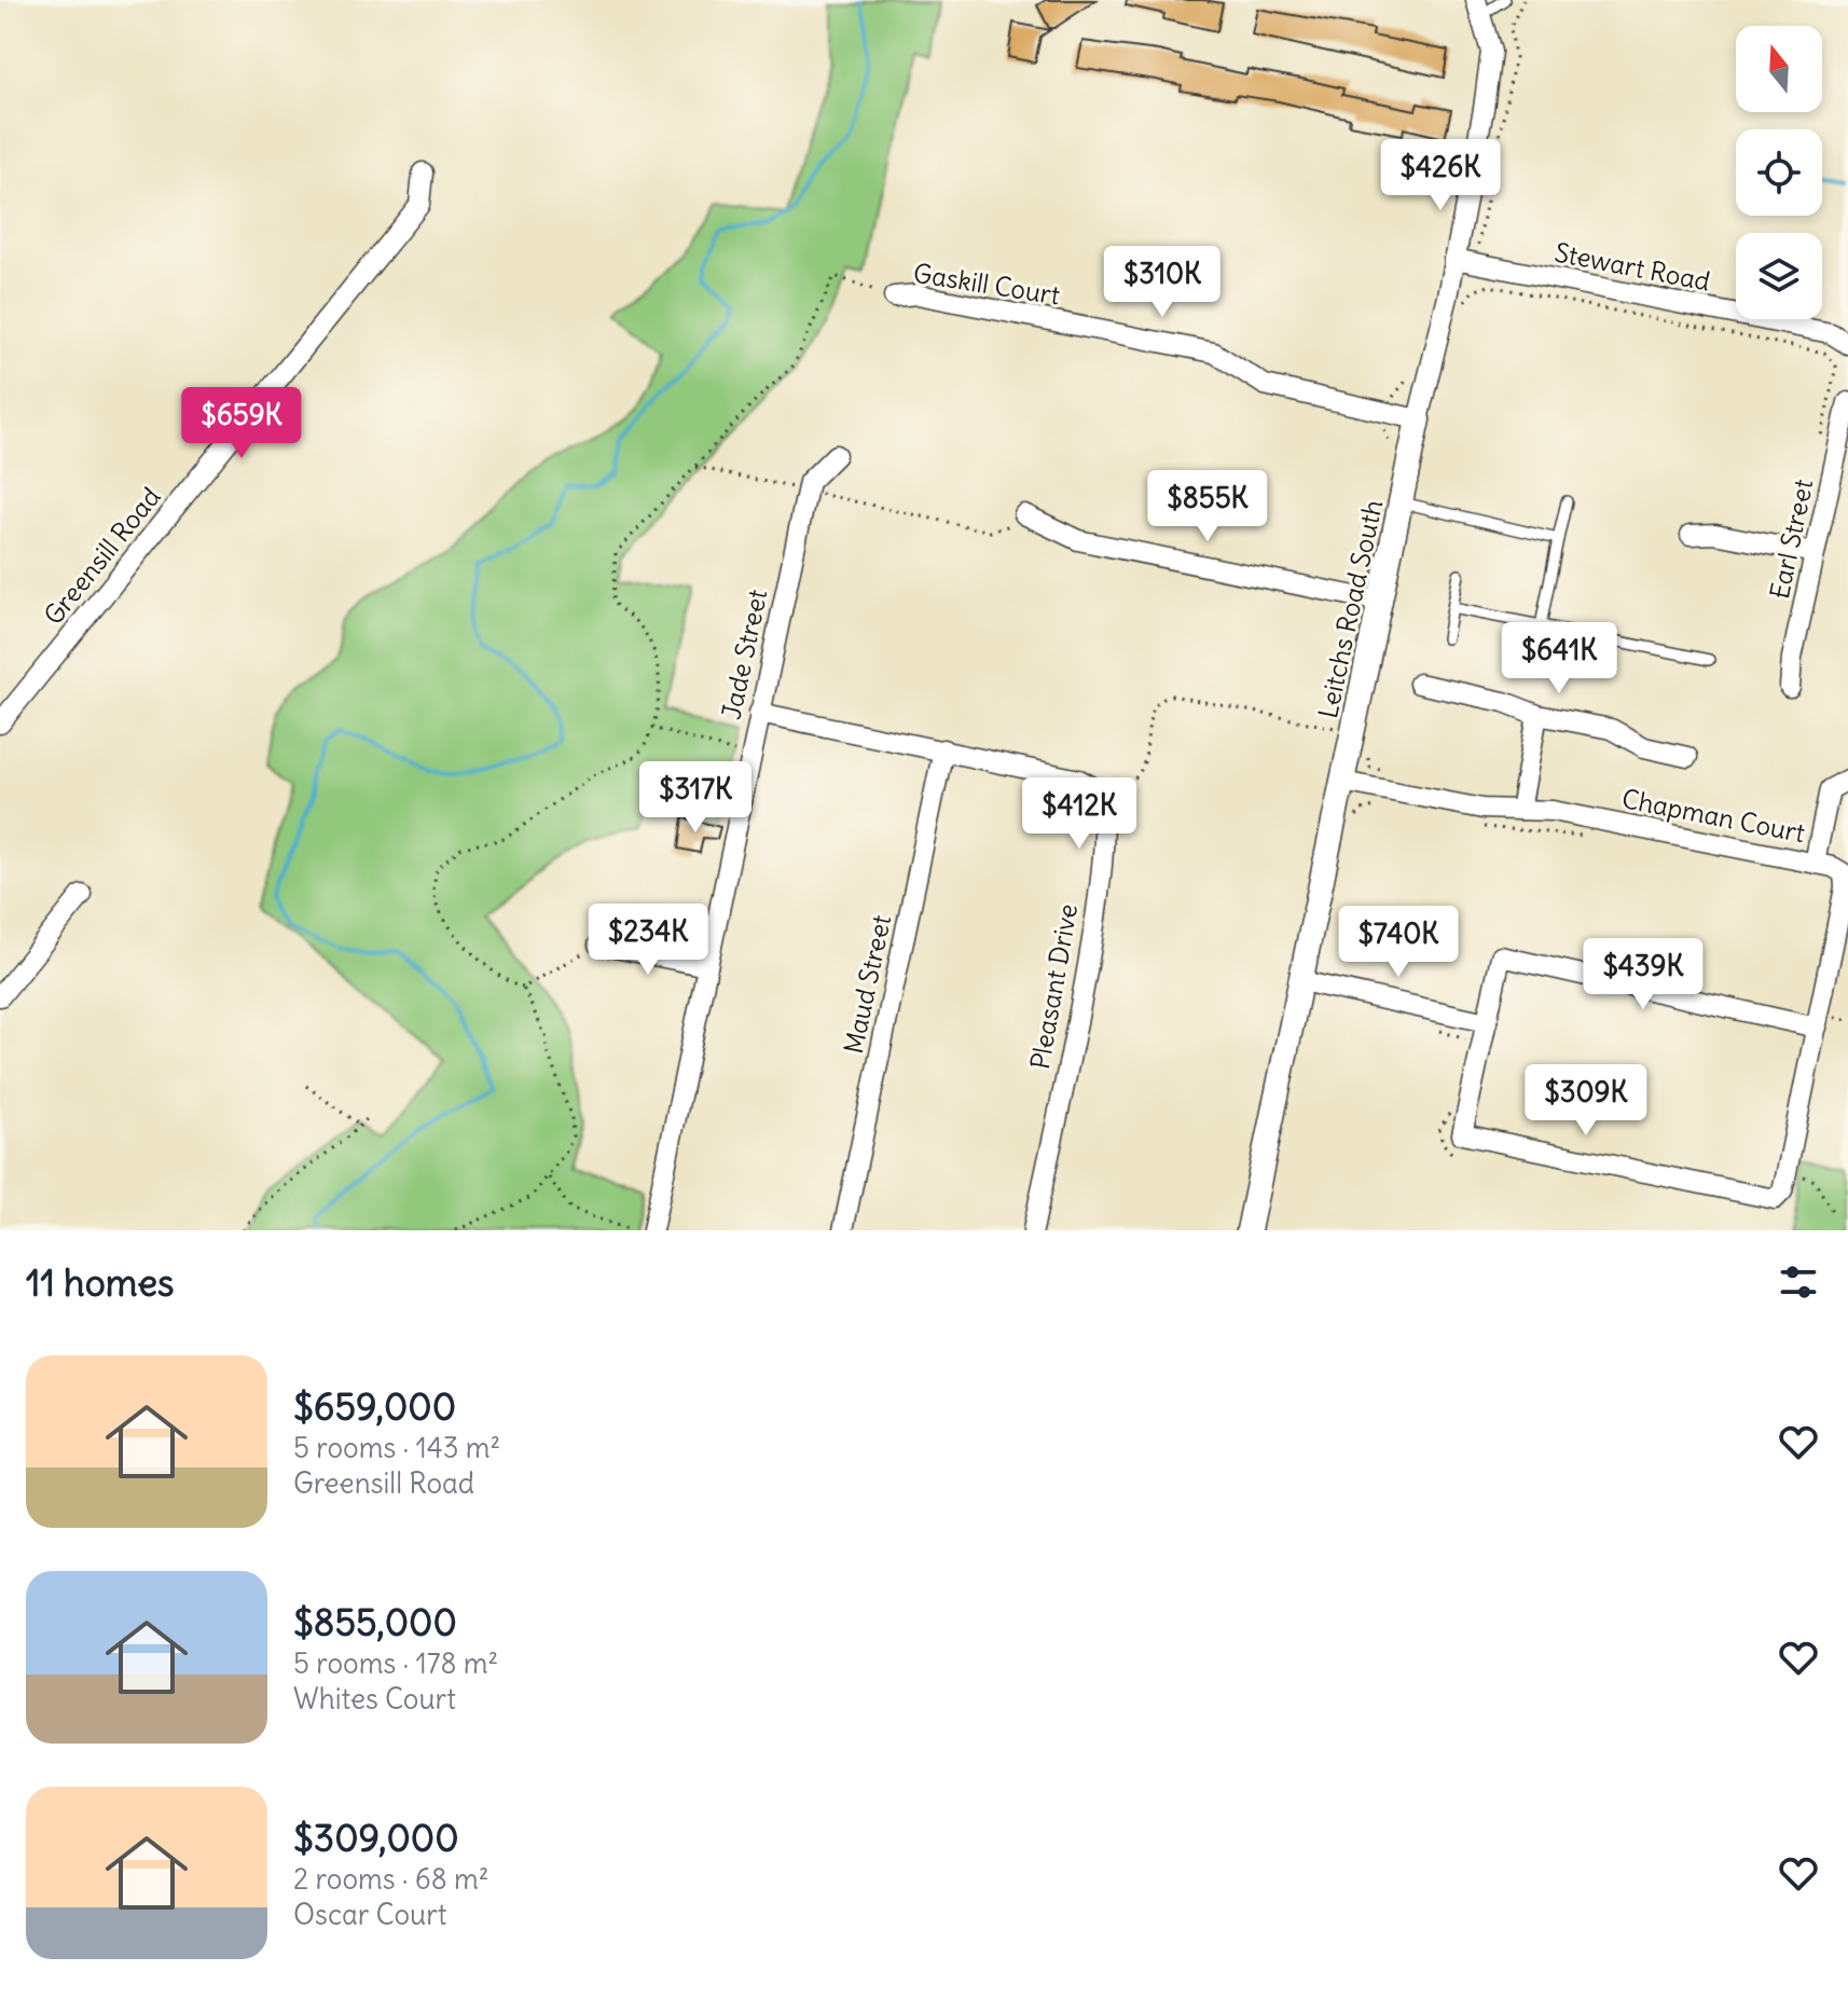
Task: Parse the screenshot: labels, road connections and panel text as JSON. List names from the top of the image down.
{
  "streets": {
    "street": [
      "Stewart Road",
      "Gaskill Court",
      "Earl Street",
      "Greensill Road",
      "Leitchs Road South",
      "Jade Street",
      "Chapman Court",
      "Maud Street",
      "Pleasant Drive"
    ]
  },
  "crossings": [
    ["Stewart Road", "Leitchs Road South"],
    ["Gaskill Court", "Leitchs Road South"],
    ["Leitchs Road South", "Chapman Court"]
  ],
  "north": "top",
  "page": {
    "price": [
      "$426K",
      "$310K",
      "$659K",
      "$855K",
      "$641K",
      "$317K",
      "$412K",
      "$234K",
      "$740K",
      "$439K",
      "$309K"
    ],
    "heading": "11 homes",
    "list": [
      {
        "name": "$659,000",
        "note": "5 rooms · 143 m² · Greensill Road"
      },
      {
        "name": "$855,000",
        "note": "5 rooms · 178 m² · Whites Court"
      },
      {
        "name": "$309,000",
        "note": "2 rooms · 68 m² · Oscar Court"
      }
    ]
  }
}
